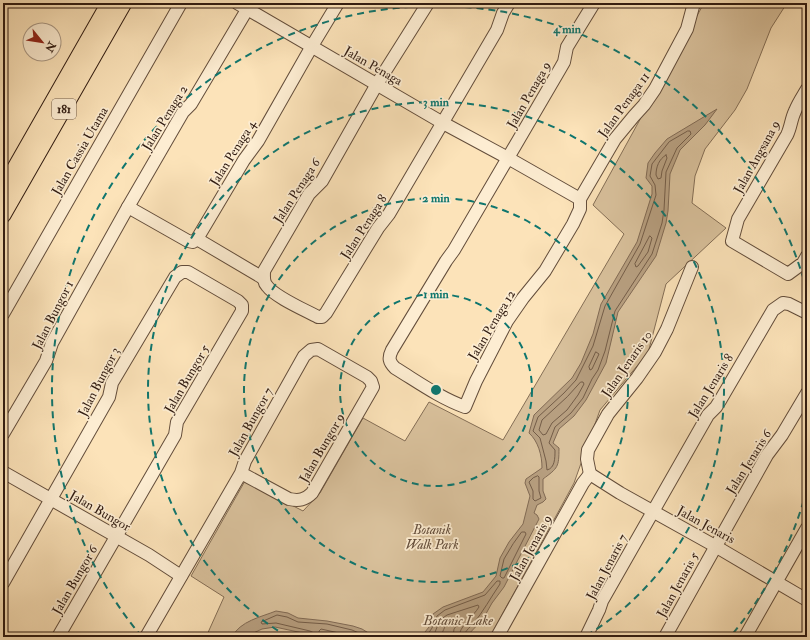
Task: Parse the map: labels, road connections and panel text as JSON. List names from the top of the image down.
{
  "streets": {
    "main road": ["181"],
    "street": [
      "Jalan Penaga",
      "Jalan Penaga 9",
      "Jalan Penaga 11",
      "Jalan Penaga 2",
      "Jalan Cassia Utama",
      "Jalan Penaga 4",
      "Jalan Angsana 9",
      "Jalan Penaga 6",
      "Jalan Penaga 8",
      "Jalan Bungor 1",
      "Jalan Penaga 12",
      "Jalan Jenaris 10",
      "Jalan Bungor 5",
      "Jalan Bungor 3",
      "Jalan Jenaris 8",
      "Jalan Bungor 7",
      "Jalan Bungor 9",
      "Jalan Jenaris 6",
      "Jalan Bungor",
      "Jalan Jenaris",
      "Jalan Jenaris 9",
      "Jalan Jenaris 7",
      "Jalan Bungor 6",
      "Jalan Jenaris 5"
    ]
  },
  "crossings": [
    ["Jalan Penaga", "Jalan Penaga 9"],
    ["Jalan Penaga", "Jalan Penaga 11"],
    ["Jalan Penaga", "Jalan Penaga 2"],
    ["Jalan Penaga", "Jalan Penaga 4"],
    ["Jalan Penaga", "Jalan Penaga 6"],
    ["Jalan Penaga", "Jalan Penaga 8"],
    ["Jalan Penaga", "Jalan Penaga 12"],
    ["Jalan Penaga 9", "Jalan Penaga 12"],
    ["Jalan Penaga 11", "Jalan Penaga 12"],
    ["Jalan Penaga 2", "Jalan Bungor 1"],
    ["Jalan Penaga 6", "Jalan Penaga 8"],
    ["Jalan Jenaris 10", "Jalan Jenaris"],
    ["Jalan Jenaris 10", "Jalan Jenaris 9"],
    ["Jalan Bungor 5", "Jalan Bungor 3"],
    ["Jalan Bungor 5", "Jalan Bungor"],
    ["Jalan Bungor 5", "Jalan Bungor 6"],
    ["Jalan Bungor 3", "Jalan Bungor"],
    ["Jalan Jenaris 8", "Jalan Jenaris"],
    ["Jalan Jenaris 8", "Jalan Jenaris 7"],
    ["Jalan Bungor 7", "Jalan Bungor 9"],
    ["Jalan Bungor 7", "Jalan Bungor"],
    ["Jalan Jenaris 6", "Jalan Jenaris"],
    ["Jalan Jenaris 6", "Jalan Jenaris 5"],
    ["Jalan Bungor", "Jalan Bungor 6"],
    ["Jalan Jenaris", "Jalan Jenaris 9"],
    ["Jalan Jenaris", "Jalan Jenaris 7"],
    ["Jalan Jenaris", "Jalan Jenaris 5"]
  ],
  "water": ["Botanic Lake"],
  "parks": ["Botanik Walk Park"],
  "north": "bottom right",
  "rings": [
    "4 min",
    "3 min",
    "2 min",
    "1 min"
  ]
}
